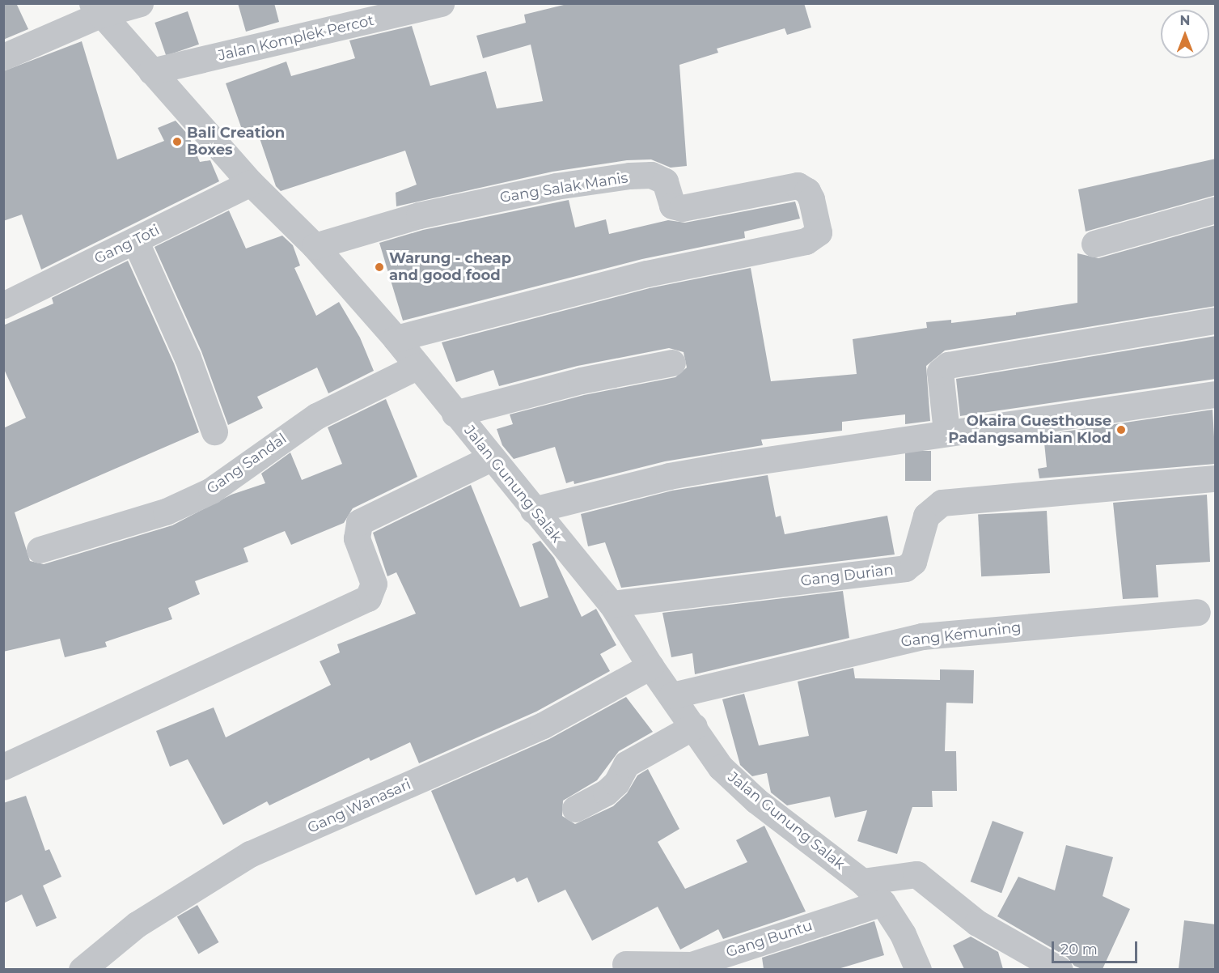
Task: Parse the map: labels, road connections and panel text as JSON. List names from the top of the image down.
{
  "streets": {
    "street": [
      "Jalan Komplek Percot",
      "Gang Salak Manis",
      "Gang Toti",
      "Gang Sandal",
      "Jalan Gunung Salak",
      "Gang Durian",
      "Gang Kemuning",
      "Gang Wanasari",
      "Gang Buntu"
    ]
  },
  "crossings": [
    ["Jalan Komplek Percot", "Jalan Gunung Salak"],
    ["Gang Salak Manis", "Jalan Gunung Salak"],
    ["Gang Toti", "Jalan Gunung Salak"],
    ["Gang Sandal", "Jalan Gunung Salak"],
    ["Jalan Gunung Salak", "Gang Durian"],
    ["Jalan Gunung Salak", "Gang Kemuning"],
    ["Jalan Gunung Salak", "Gang Wanasari"],
    ["Jalan Gunung Salak", "Gang Buntu"]
  ],
  "places": ["Bali Creation Boxes", "Warung - cheap and good food", "Okaira Guesthouse Padangsambian Klod"],
  "scale_bar": "20 m",
  "north": "top"
}
